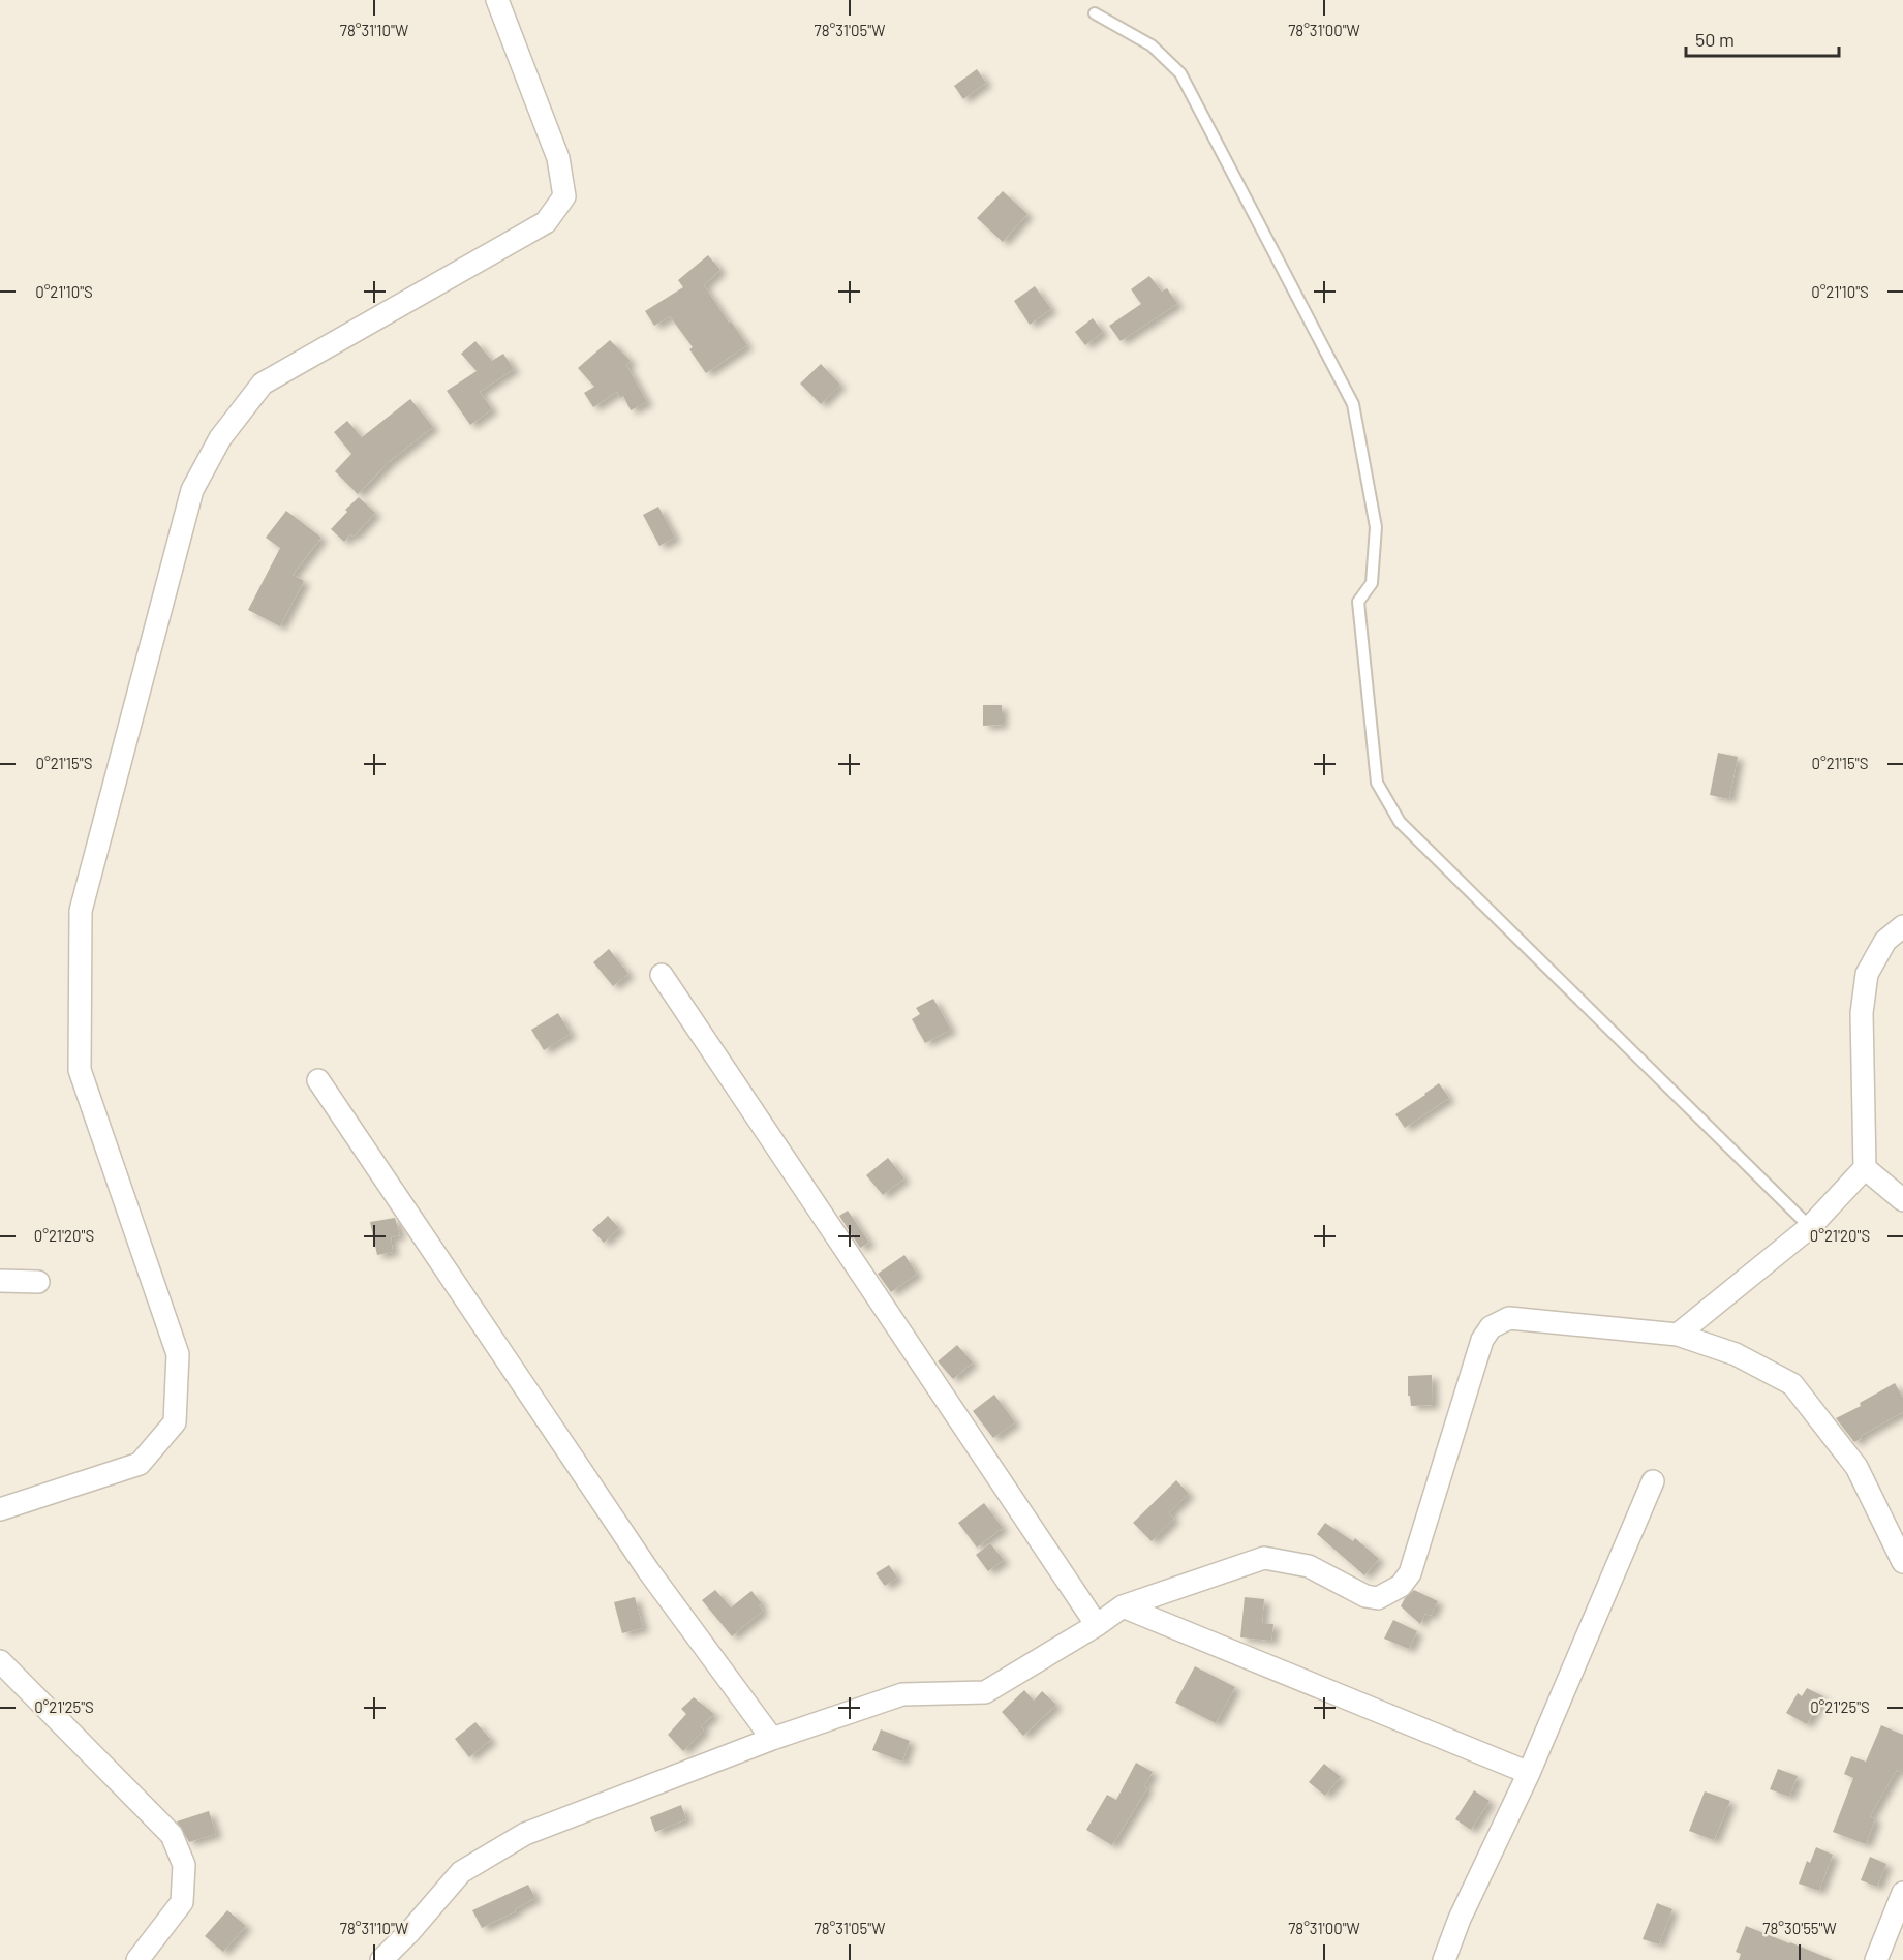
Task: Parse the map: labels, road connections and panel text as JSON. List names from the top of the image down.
{
  "scale_bar": "50 m",
  "coordinates": [
    "78°31'10\"W",
    "78°31'05\"W",
    "78°31'00\"W",
    "0°21'10\"S",
    "0°21'15\"S",
    "0°21'20\"S",
    "0°21'25\"S",
    "78°30'55\"W"
  ]
}
